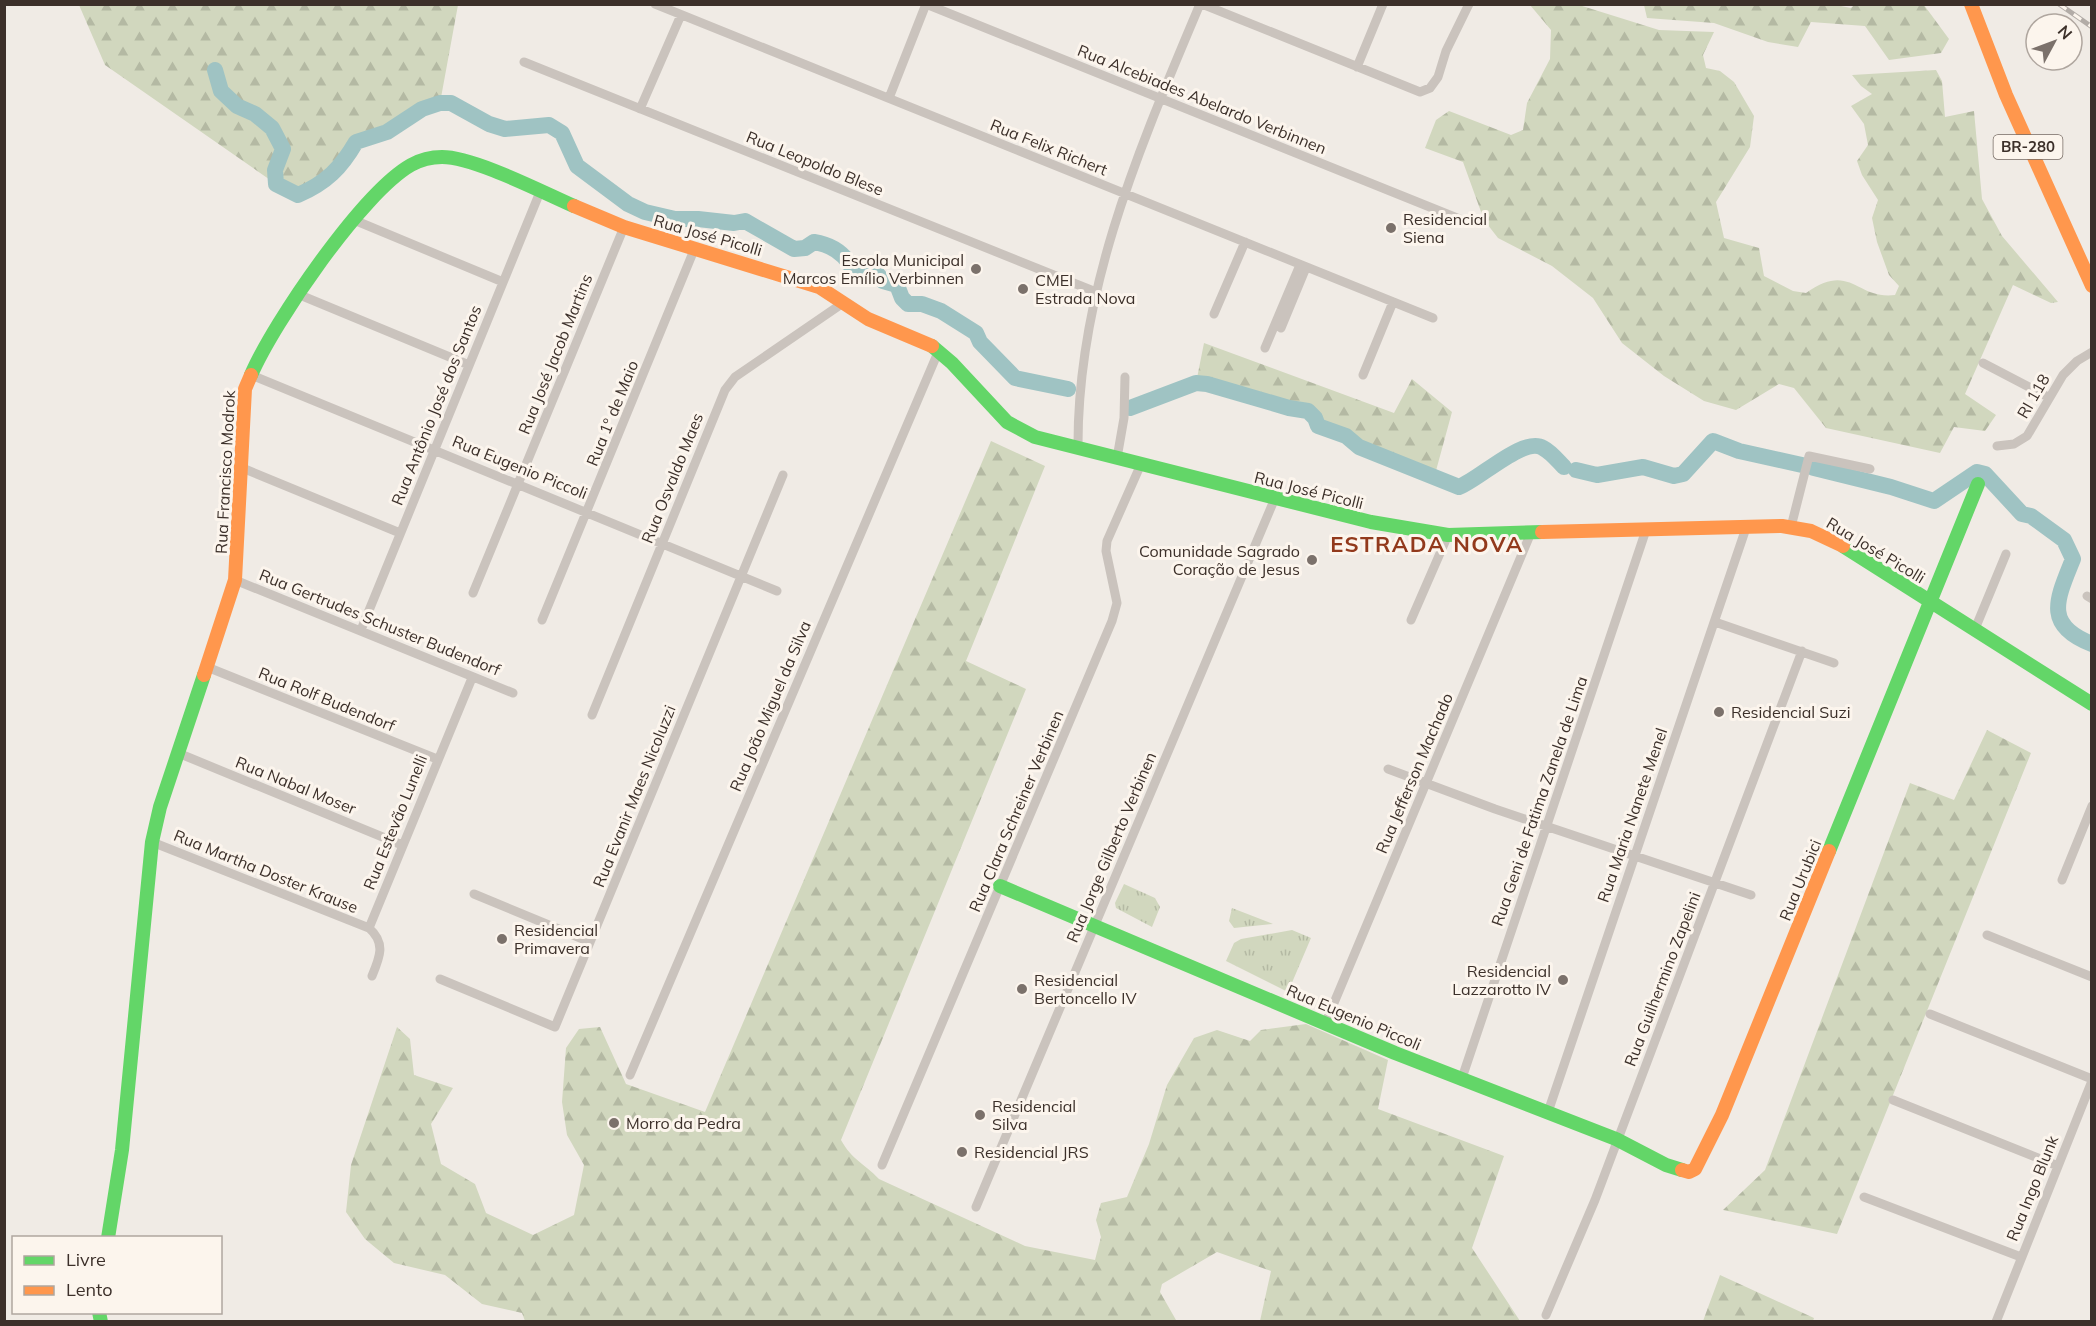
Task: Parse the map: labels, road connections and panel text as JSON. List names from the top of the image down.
{
  "streets": {
    "main road": [
      "BR-280",
      "Rua José Picolli",
      "Rua Eugenio Piccoli",
      "Rua Francisco Modrok",
      "Rua Urubici"
    ],
    "street": [
      "Rua Alcebiades Abelardo Verbinnen",
      "Rua Felix Richert",
      "Rua Leopoldo Blese",
      "Rua José Jacob Martins",
      "RI 118",
      "Rua Antônio José dos Santos",
      "Rua 1º de Maio",
      "Rua Osvaldo Maes",
      "Rua Gertrudes Schuster Budendorf",
      "Rua Rolf Budendorf",
      "Rua João Miguel da Silva",
      "Rua Jefferson Machado",
      "Rua Nabal Moser",
      "Rua Evanir Maes Nicoluzzi",
      "Rua Geni de Fatima Zanela de Lima",
      "Rua Clara Schreiner Verbinen",
      "Rua Maria Nanete Menel",
      "Rua Estevão Lunelli",
      "Rua Jorge Gilberto Verbinen",
      "Rua Martha Doster Krause",
      "Rua Guilhermino Zapelini",
      "Rua Ingo Blunk"
    ]
  },
  "crossings": [
    ["Rua José Picolli", "Rua José Jacob Martins"],
    ["Rua José Picolli", "Rua Antônio José dos Santos"],
    ["Rua José Picolli", "Rua 1º de Maio"],
    ["Rua José Picolli", "Rua Francisco Modrok"],
    ["Rua José Picolli", "Rua Osvaldo Maes"],
    ["Rua José Picolli", "Rua João Miguel da Silva"],
    ["Rua José Picolli", "Rua Jefferson Machado"],
    ["Rua José Picolli", "Rua Geni de Fatima Zanela de Lima"],
    ["Rua José Picolli", "Rua Clara Schreiner Verbinen"],
    ["Rua José Picolli", "Rua Maria Nanete Menel"],
    ["Rua José Picolli", "Rua Jorge Gilberto Verbinen"],
    ["Rua José Picolli", "Rua Urubici"],
    ["Rua José Jacob Martins", "Rua Eugenio Piccoli"],
    ["Rua Antônio José dos Santos", "Rua Eugenio Piccoli"],
    ["Rua Antônio José dos Santos", "Rua Francisco Modrok"],
    ["Rua Antônio José dos Santos", "Rua Gertrudes Schuster Budendorf"],
    ["Rua 1º de Maio", "Rua Eugenio Piccoli"],
    ["Rua Eugenio Piccoli", "Rua Francisco Modrok"],
    ["Rua Eugenio Piccoli", "Rua Osvaldo Maes"],
    ["Rua Eugenio Piccoli", "Rua Jefferson Machado"],
    ["Rua Eugenio Piccoli", "Rua Evanir Maes Nicoluzzi"],
    ["Rua Eugenio Piccoli", "Rua Geni de Fatima Zanela de Lima"],
    ["Rua Eugenio Piccoli", "Rua Clara Schreiner Verbinen"],
    ["Rua Eugenio Piccoli", "Rua Maria Nanete Menel"],
    ["Rua Eugenio Piccoli", "Rua Jorge Gilberto Verbinen"],
    ["Rua Eugenio Piccoli", "Rua Urubici"],
    ["Rua Eugenio Piccoli", "Rua Guilhermino Zapelini"],
    ["Rua Francisco Modrok", "Rua Gertrudes Schuster Budendorf"],
    ["Rua Francisco Modrok", "Rua Rolf Budendorf"],
    ["Rua Francisco Modrok", "Rua Nabal Moser"],
    ["Rua Francisco Modrok", "Rua Martha Doster Krause"],
    ["Rua Gertrudes Schuster Budendorf", "Rua Estevão Lunelli"],
    ["Rua Rolf Budendorf", "Rua Estevão Lunelli"],
    ["Rua Nabal Moser", "Rua Estevão Lunelli"],
    ["Rua Estevão Lunelli", "Rua Martha Doster Krause"]
  ],
  "districts": ["ESTRADA NOVA"],
  "places": [
    "Residencial Siena",
    "Escola Municipal Marcos Emílio Verbinnen",
    "CMEI Estrada Nova",
    "Comunidade Sagrado Coração de Jesus",
    "Residencial Suzi",
    "Residencial Primavera",
    "Residencial Lazzarotto IV",
    "Residencial Bertoncello IV",
    "Residencial Silva",
    "Morro da Pedra",
    "Residencial JRS"
  ],
  "legend": ["Livre", "Lento"],
  "north": "top right"
}
